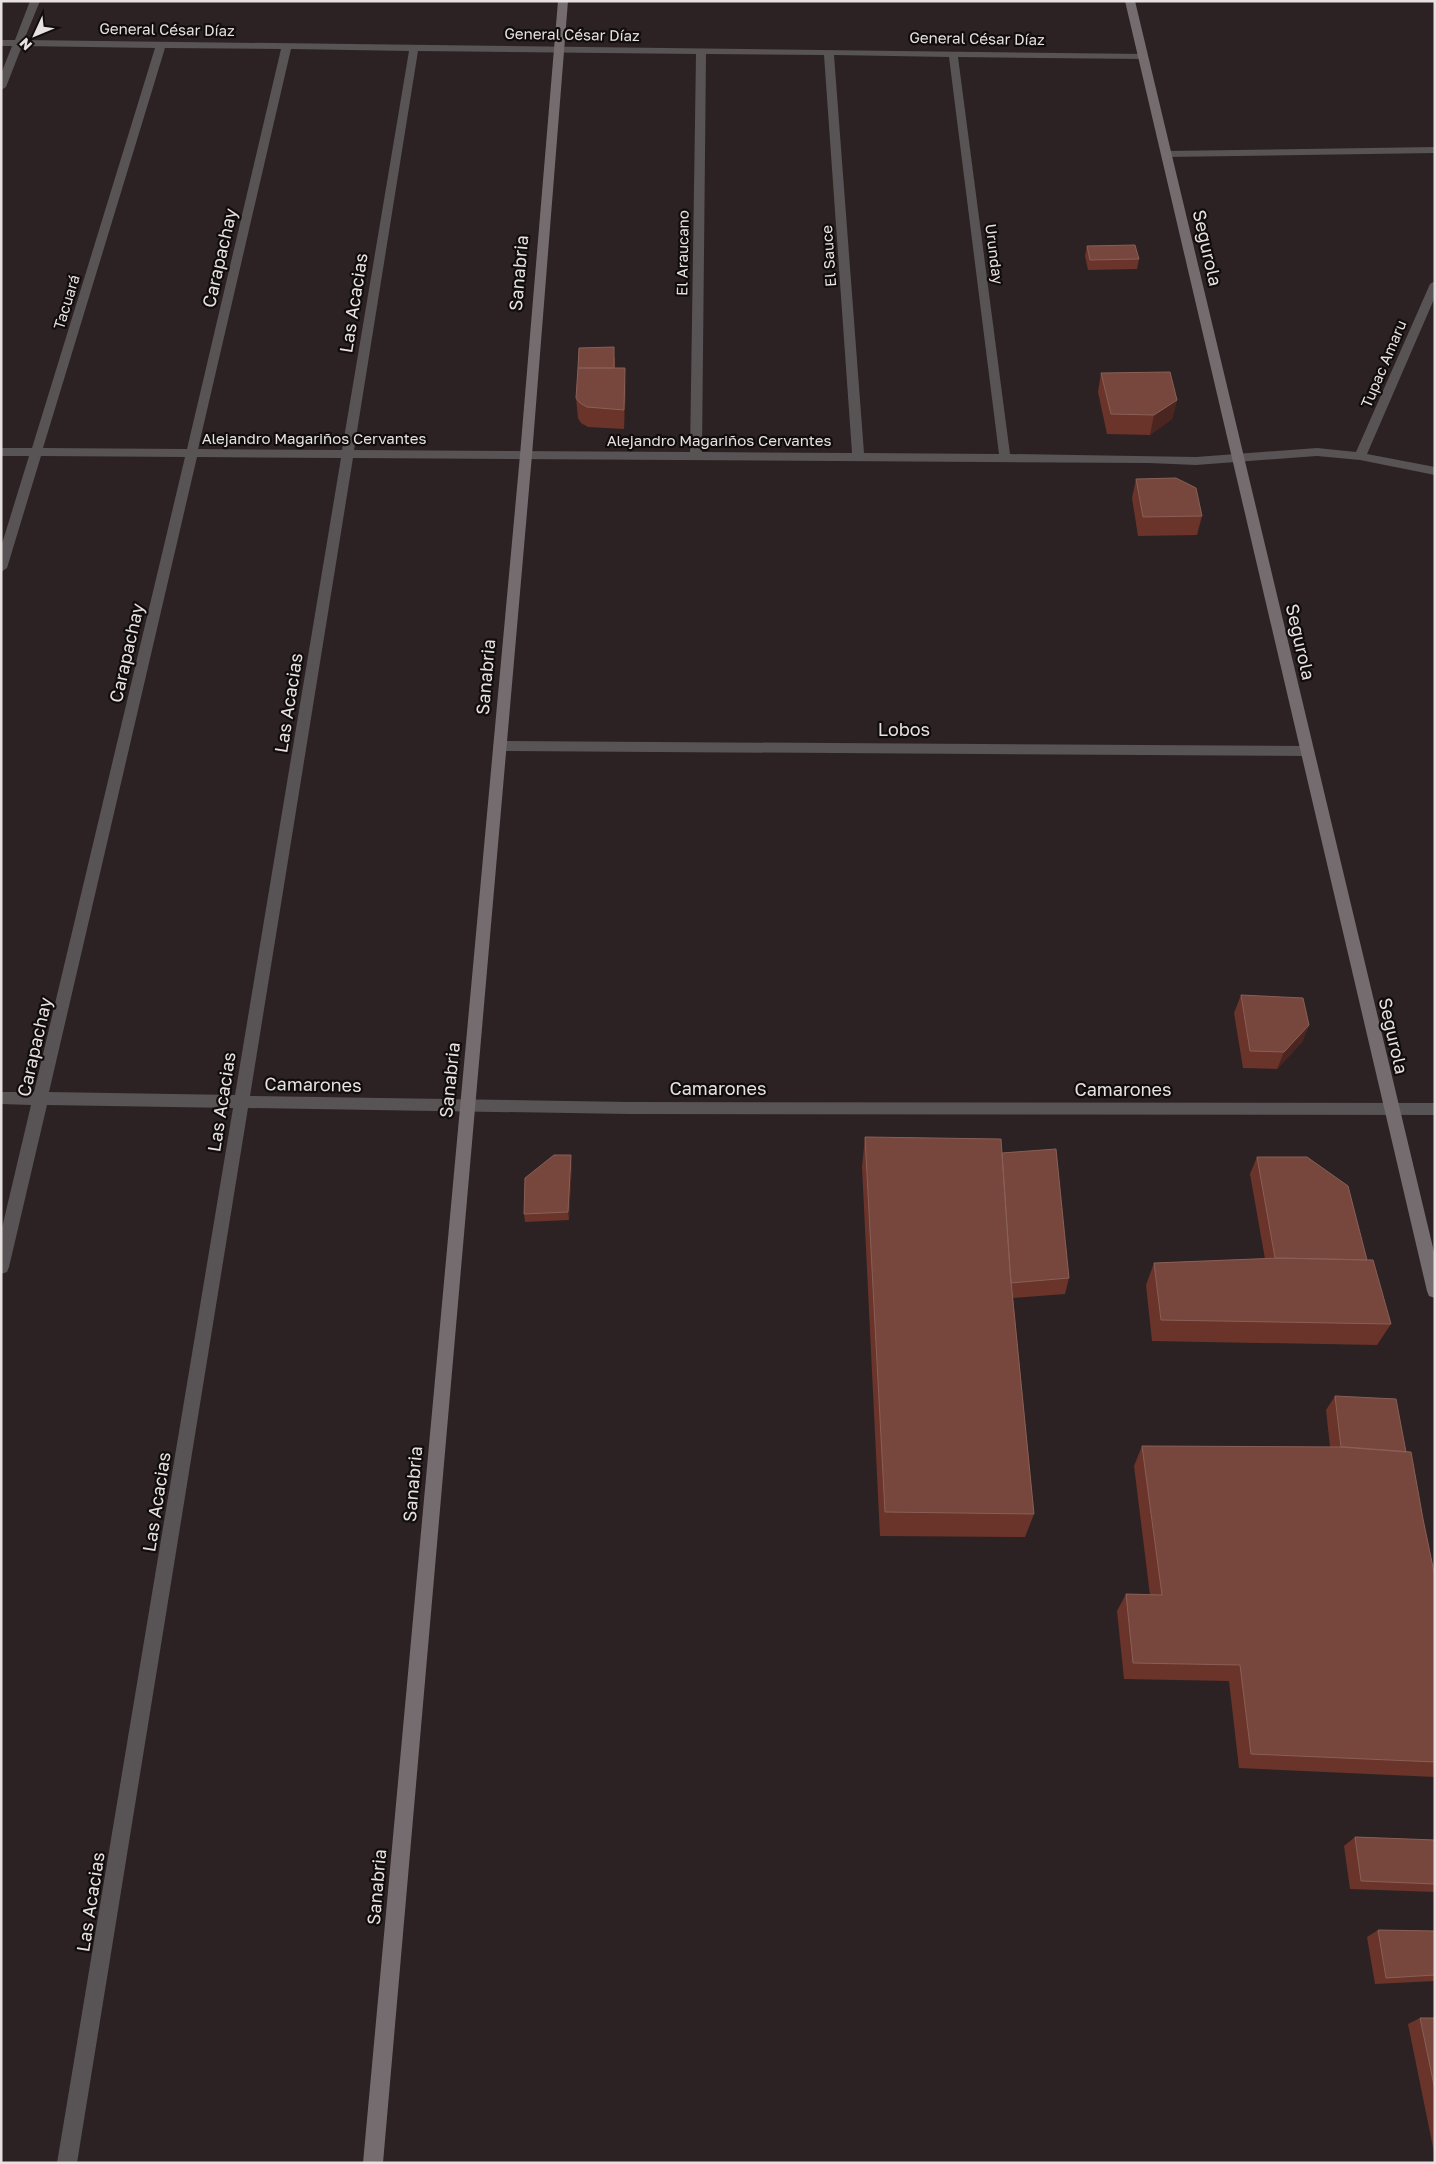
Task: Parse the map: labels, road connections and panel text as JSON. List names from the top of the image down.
{
  "streets": {
    "street": [
      "General César Díaz",
      "Segurola",
      "El Araucano",
      "Urunday",
      "El Sauce",
      "Carapachay",
      "Sanabria",
      "Tacuará",
      "Las Acacias",
      "Tupac Amaru",
      "Alejandro Magariños Cervantes",
      "Lobos",
      "Camarones"
    ]
  },
  "crossings": [
    ["General César Díaz", "Segurola"],
    ["General César Díaz", "El Araucano"],
    ["General César Díaz", "Urunday"],
    ["General César Díaz", "El Sauce"],
    ["General César Díaz", "Carapachay"],
    ["General César Díaz", "Sanabria"],
    ["General César Díaz", "Tacuará"],
    ["General César Díaz", "Las Acacias"],
    ["Segurola", "Alejandro Magariños Cervantes"],
    ["Segurola", "Lobos"],
    ["Segurola", "Camarones"],
    ["El Araucano", "Alejandro Magariños Cervantes"],
    ["Urunday", "Alejandro Magariños Cervantes"],
    ["El Sauce", "Alejandro Magariños Cervantes"],
    ["Carapachay", "Alejandro Magariños Cervantes"],
    ["Carapachay", "Camarones"],
    ["Sanabria", "Alejandro Magariños Cervantes"],
    ["Sanabria", "Lobos"],
    ["Sanabria", "Camarones"],
    ["Tacuará", "Alejandro Magariños Cervantes"],
    ["Las Acacias", "Alejandro Magariños Cervantes"],
    ["Las Acacias", "Camarones"],
    ["Tupac Amaru", "Alejandro Magariños Cervantes"]
  ],
  "north": "bottom left"
}
